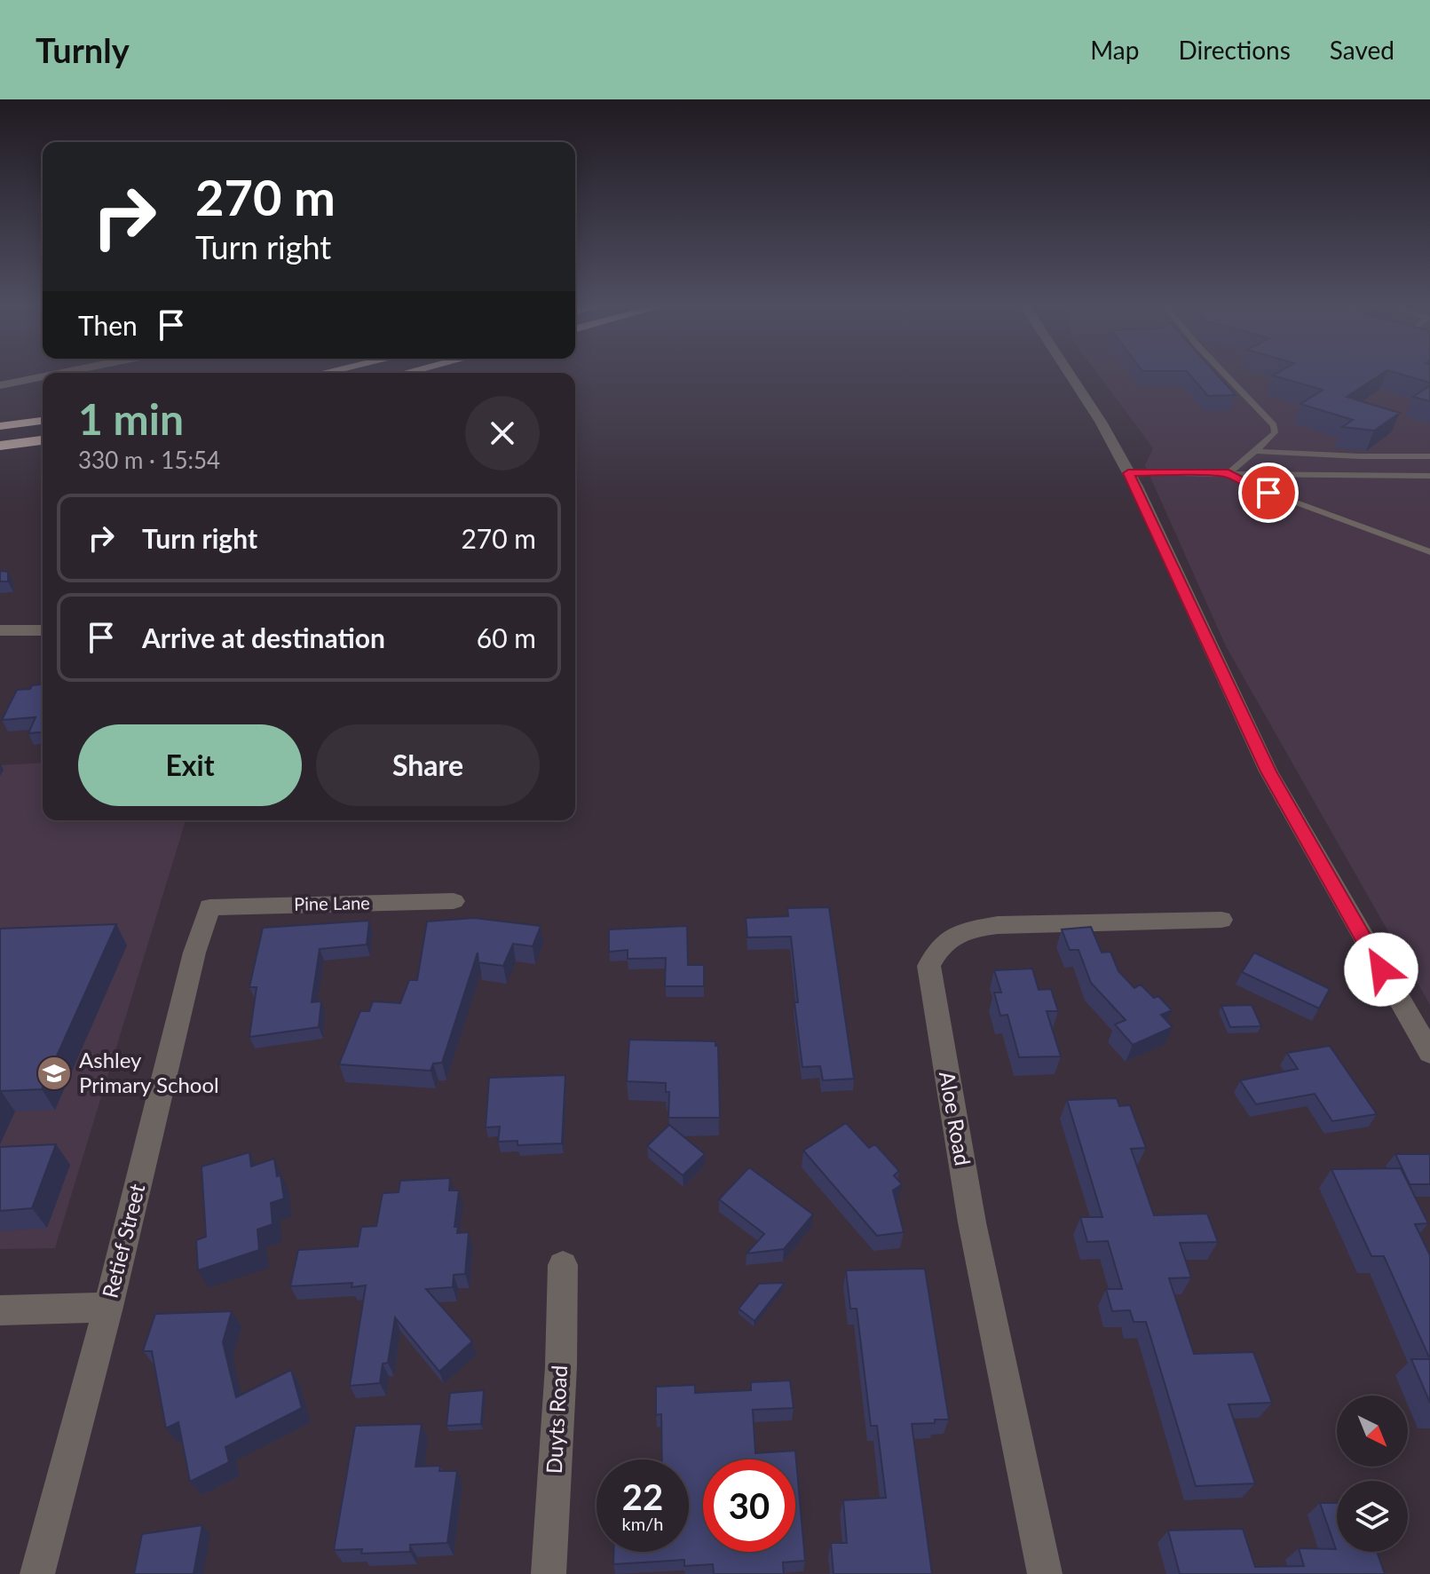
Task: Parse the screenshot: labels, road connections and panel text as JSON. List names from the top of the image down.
{
  "streets": {
    "street": [
      "Pine Lane",
      "Aloe Road",
      "Retief Street",
      "Duyts Road"
    ]
  },
  "crossings": [
    ["Pine Lane", "Retief Street"]
  ],
  "places": {
    "school or university": ["Ashley Primary School"]
  },
  "north": "bottom right",
  "page": {
    "header": "Turnly",
    "nav": ["Map", "Directions", "Saved"],
    "turn": ["270 m", "Turn right"],
    "then": "Then",
    "heading": ["1 min", "330 m · 15:54"],
    "list": [
      {
        "name": "Turn right",
        "value": "270 m"
      },
      {
        "name": "Arrive at destination",
        "value": "60 m"
      }
    ],
    "buttons": ["Exit", "Share"],
    "speed": "22 km/h",
    "limit": "30"
  }
}
